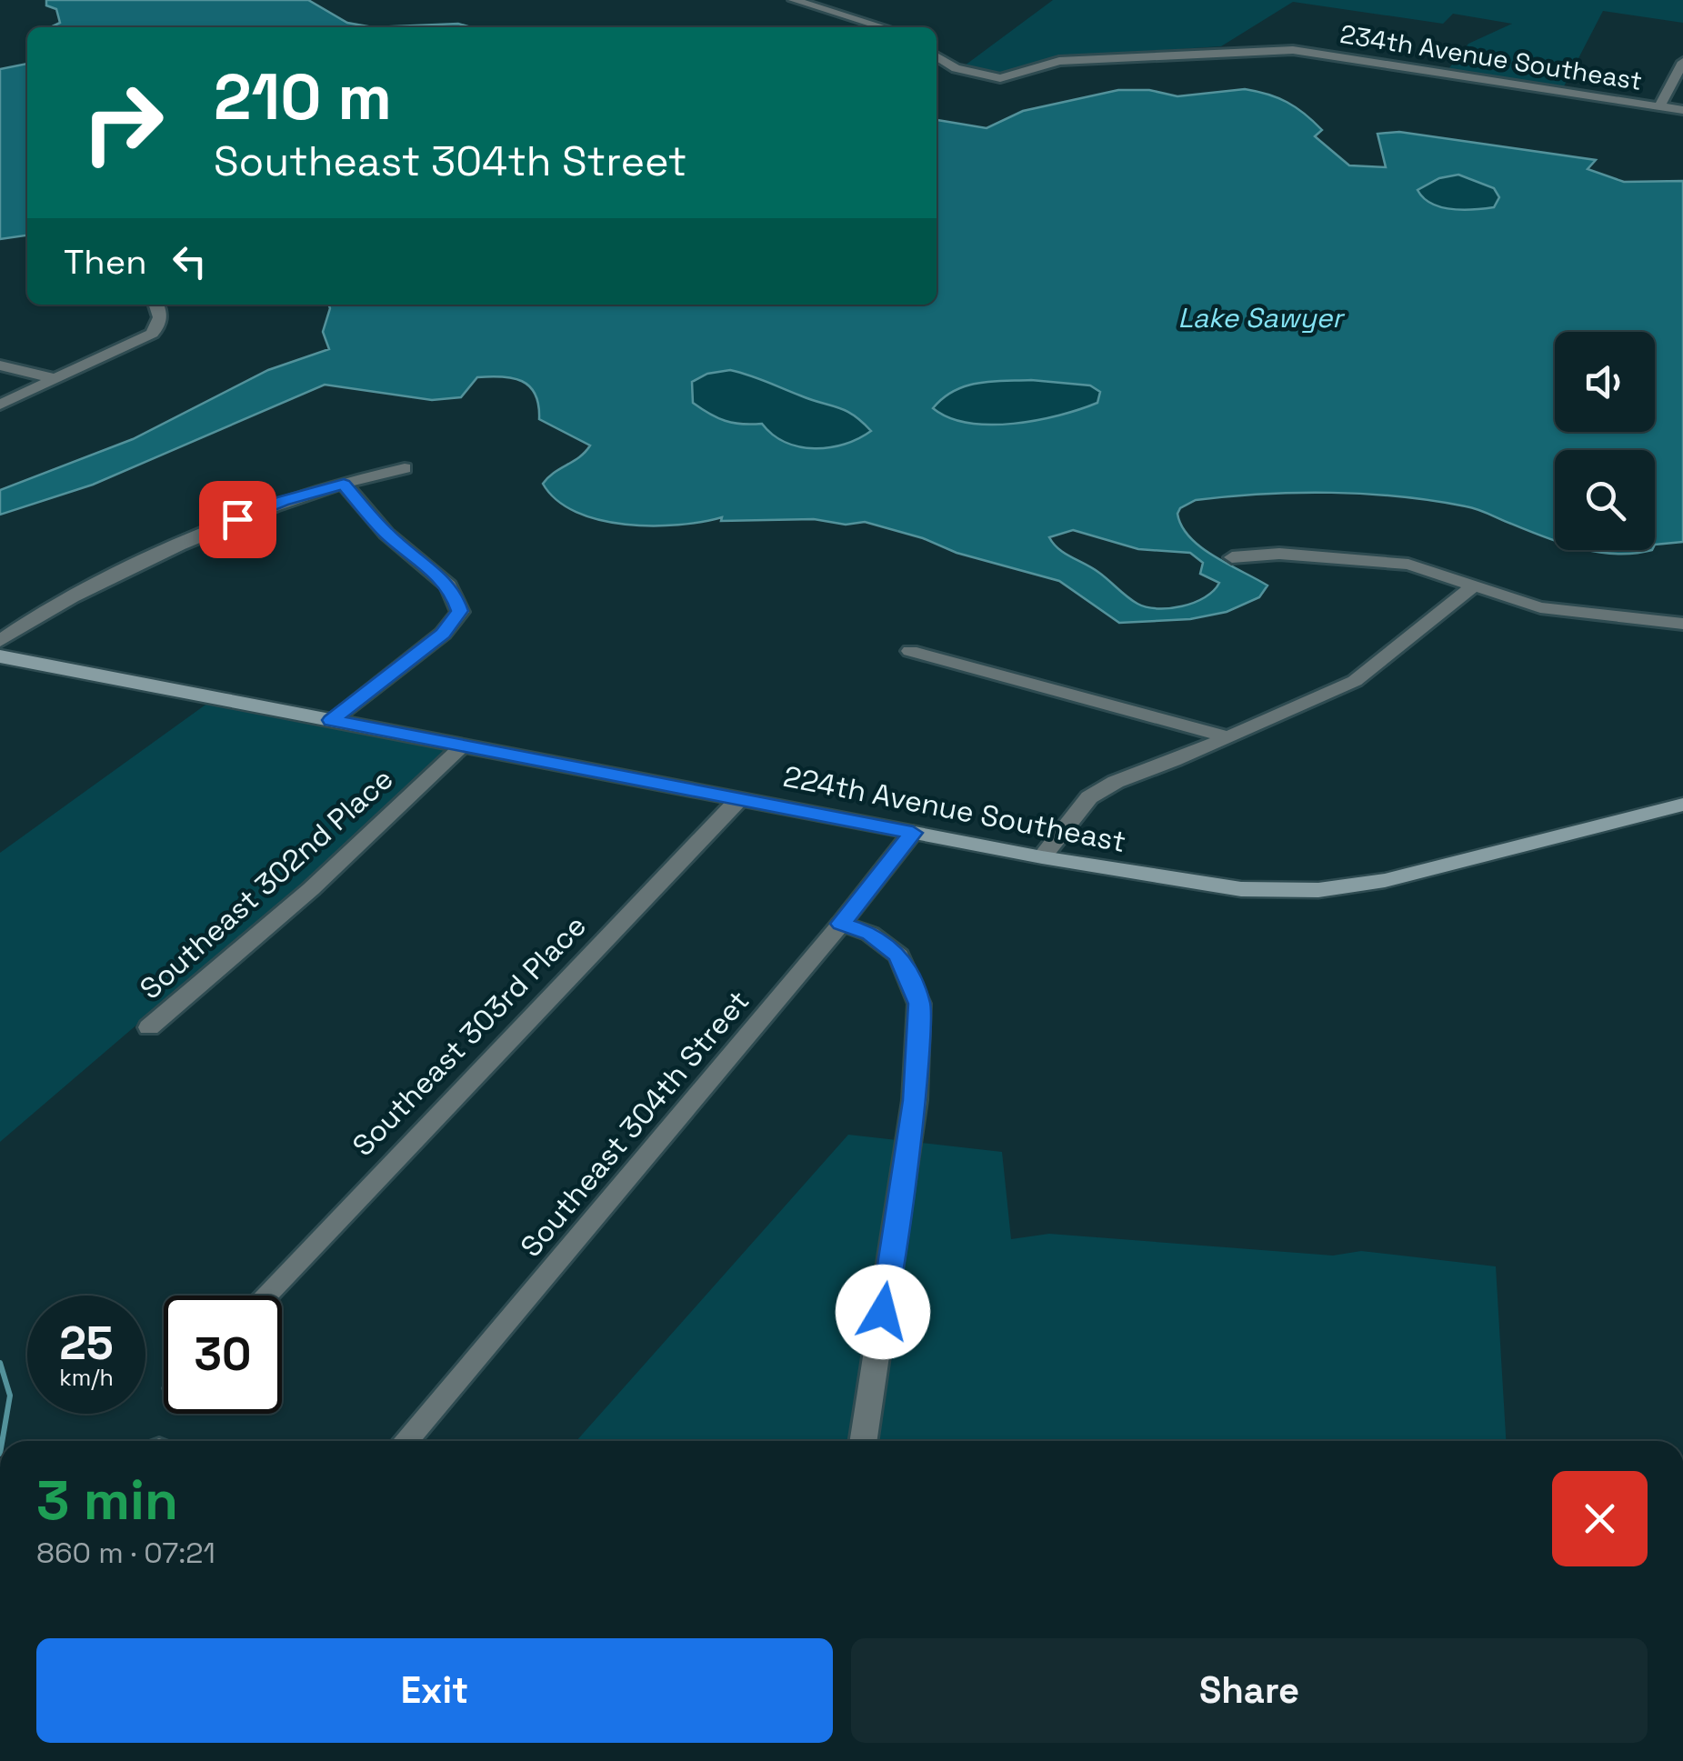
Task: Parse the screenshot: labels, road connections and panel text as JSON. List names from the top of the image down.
{
  "streets": {
    "street": [
      "234th Avenue Southeast",
      "224th Avenue Southeast",
      "Southeast 302nd Place",
      "Southeast 303rd Place",
      "Southeast 304th Street"
    ]
  },
  "crossings": [
    ["224th Avenue Southeast", "Southeast 302nd Place"],
    ["224th Avenue Southeast", "Southeast 303rd Place"],
    ["224th Avenue Southeast", "Southeast 304th Street"]
  ],
  "water": ["Lake Sawyer"],
  "page": {
    "turn": ["210 m", "Southeast 304th Street"],
    "then": "Then",
    "speed": "25 km/h",
    "limit": "30",
    "heading": ["3 min", "860 m · 07:21"],
    "buttons": ["Exit", "Share"]
  }
}
